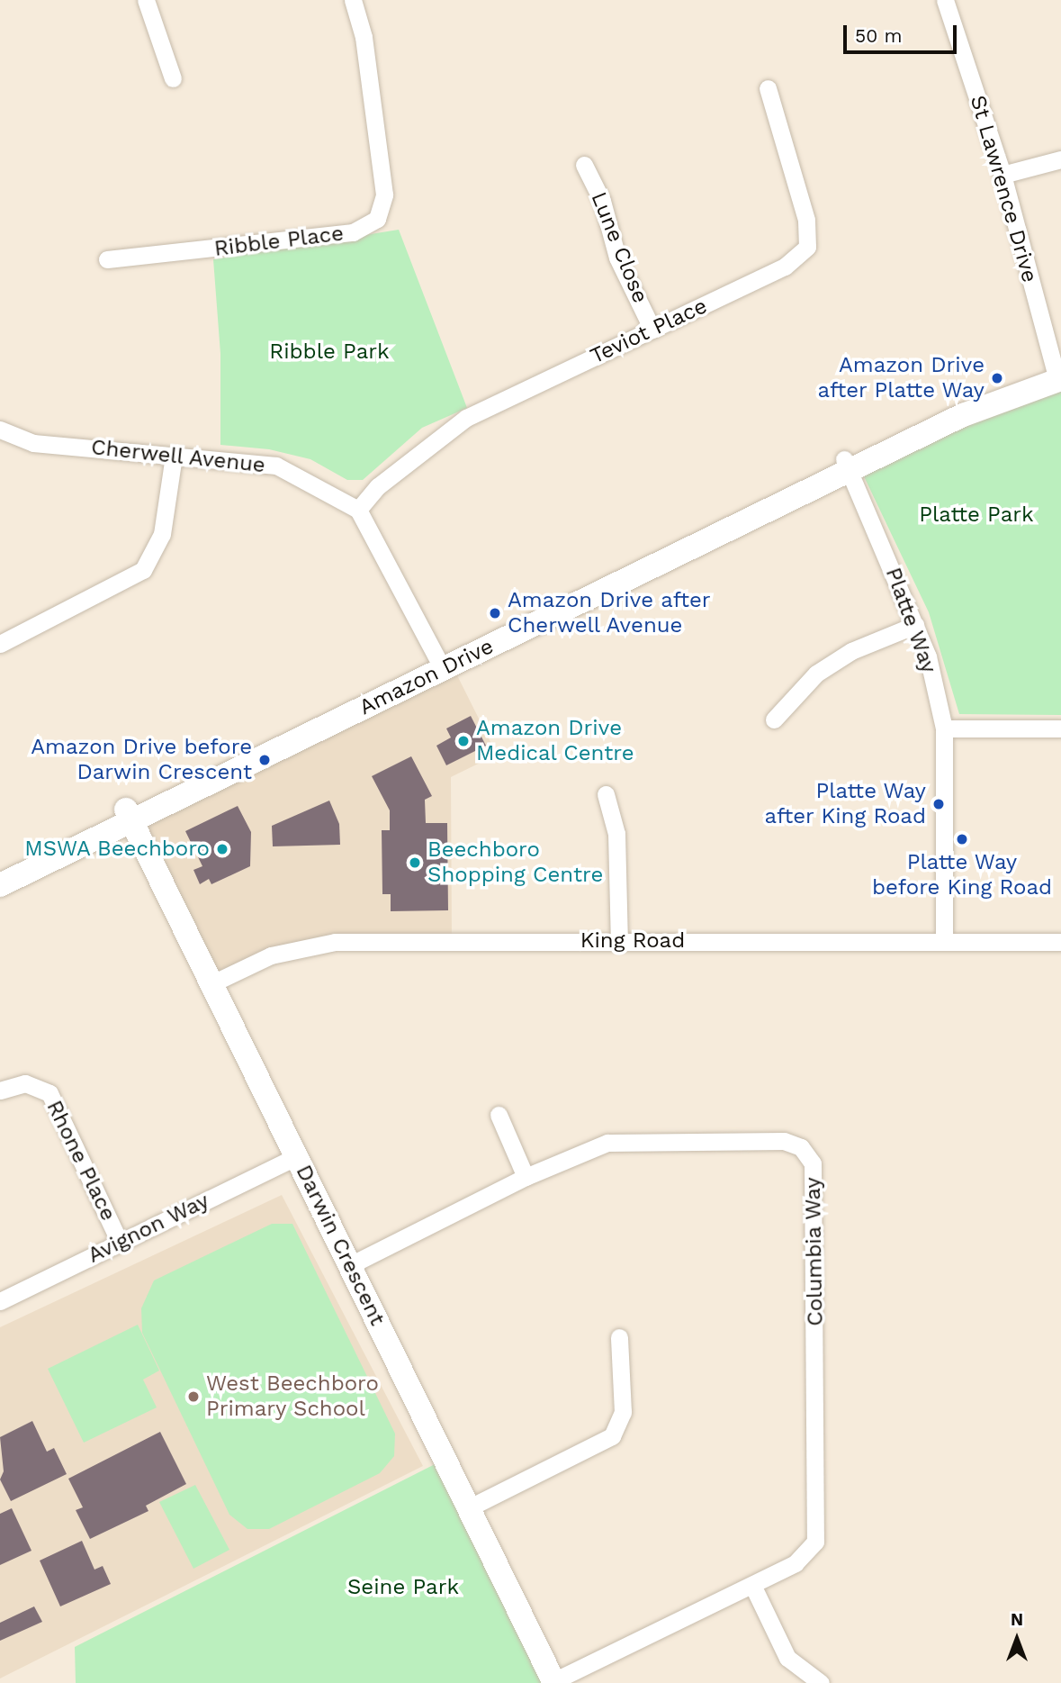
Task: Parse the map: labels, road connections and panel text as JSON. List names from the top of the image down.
{
  "streets": {
    "street": [
      "St Lawrence Drive",
      "Ribble Place",
      "Lune Close",
      "Teviot Place",
      "Cherwell Avenue",
      "Platte Way",
      "Amazon Drive",
      "King Road",
      "Rhone Place",
      "Avignon Way",
      "Darwin Crescent",
      "Columbia Way"
    ]
  },
  "crossings": [
    ["St Lawrence Drive", "Amazon Drive"],
    ["Lune Close", "Teviot Place"],
    ["Teviot Place", "Cherwell Avenue"],
    ["Platte Way", "Amazon Drive"],
    ["Platte Way", "King Road"],
    ["Amazon Drive", "Darwin Crescent"],
    ["King Road", "Darwin Crescent"],
    ["Rhone Place", "Avignon Way"],
    ["Avignon Way", "Darwin Crescent"],
    ["Darwin Crescent", "Columbia Way"]
  ],
  "parks": ["Ribble Park", "Platte Park", "Seine Park"],
  "places": [
    "Amazon Drive after Platte Way",
    "Amazon Drive after Cherwell Avenue",
    "Amazon Drive Medical Centre",
    "Amazon Drive before Darwin Crescent",
    "Platte Way after King Road",
    "Platte Way before King Road",
    "MSWA Beechboro",
    "Beechboro Shopping Centre",
    "West Beechboro Primary School"
  ],
  "scale_bar": "50 m",
  "north": "top"
}
